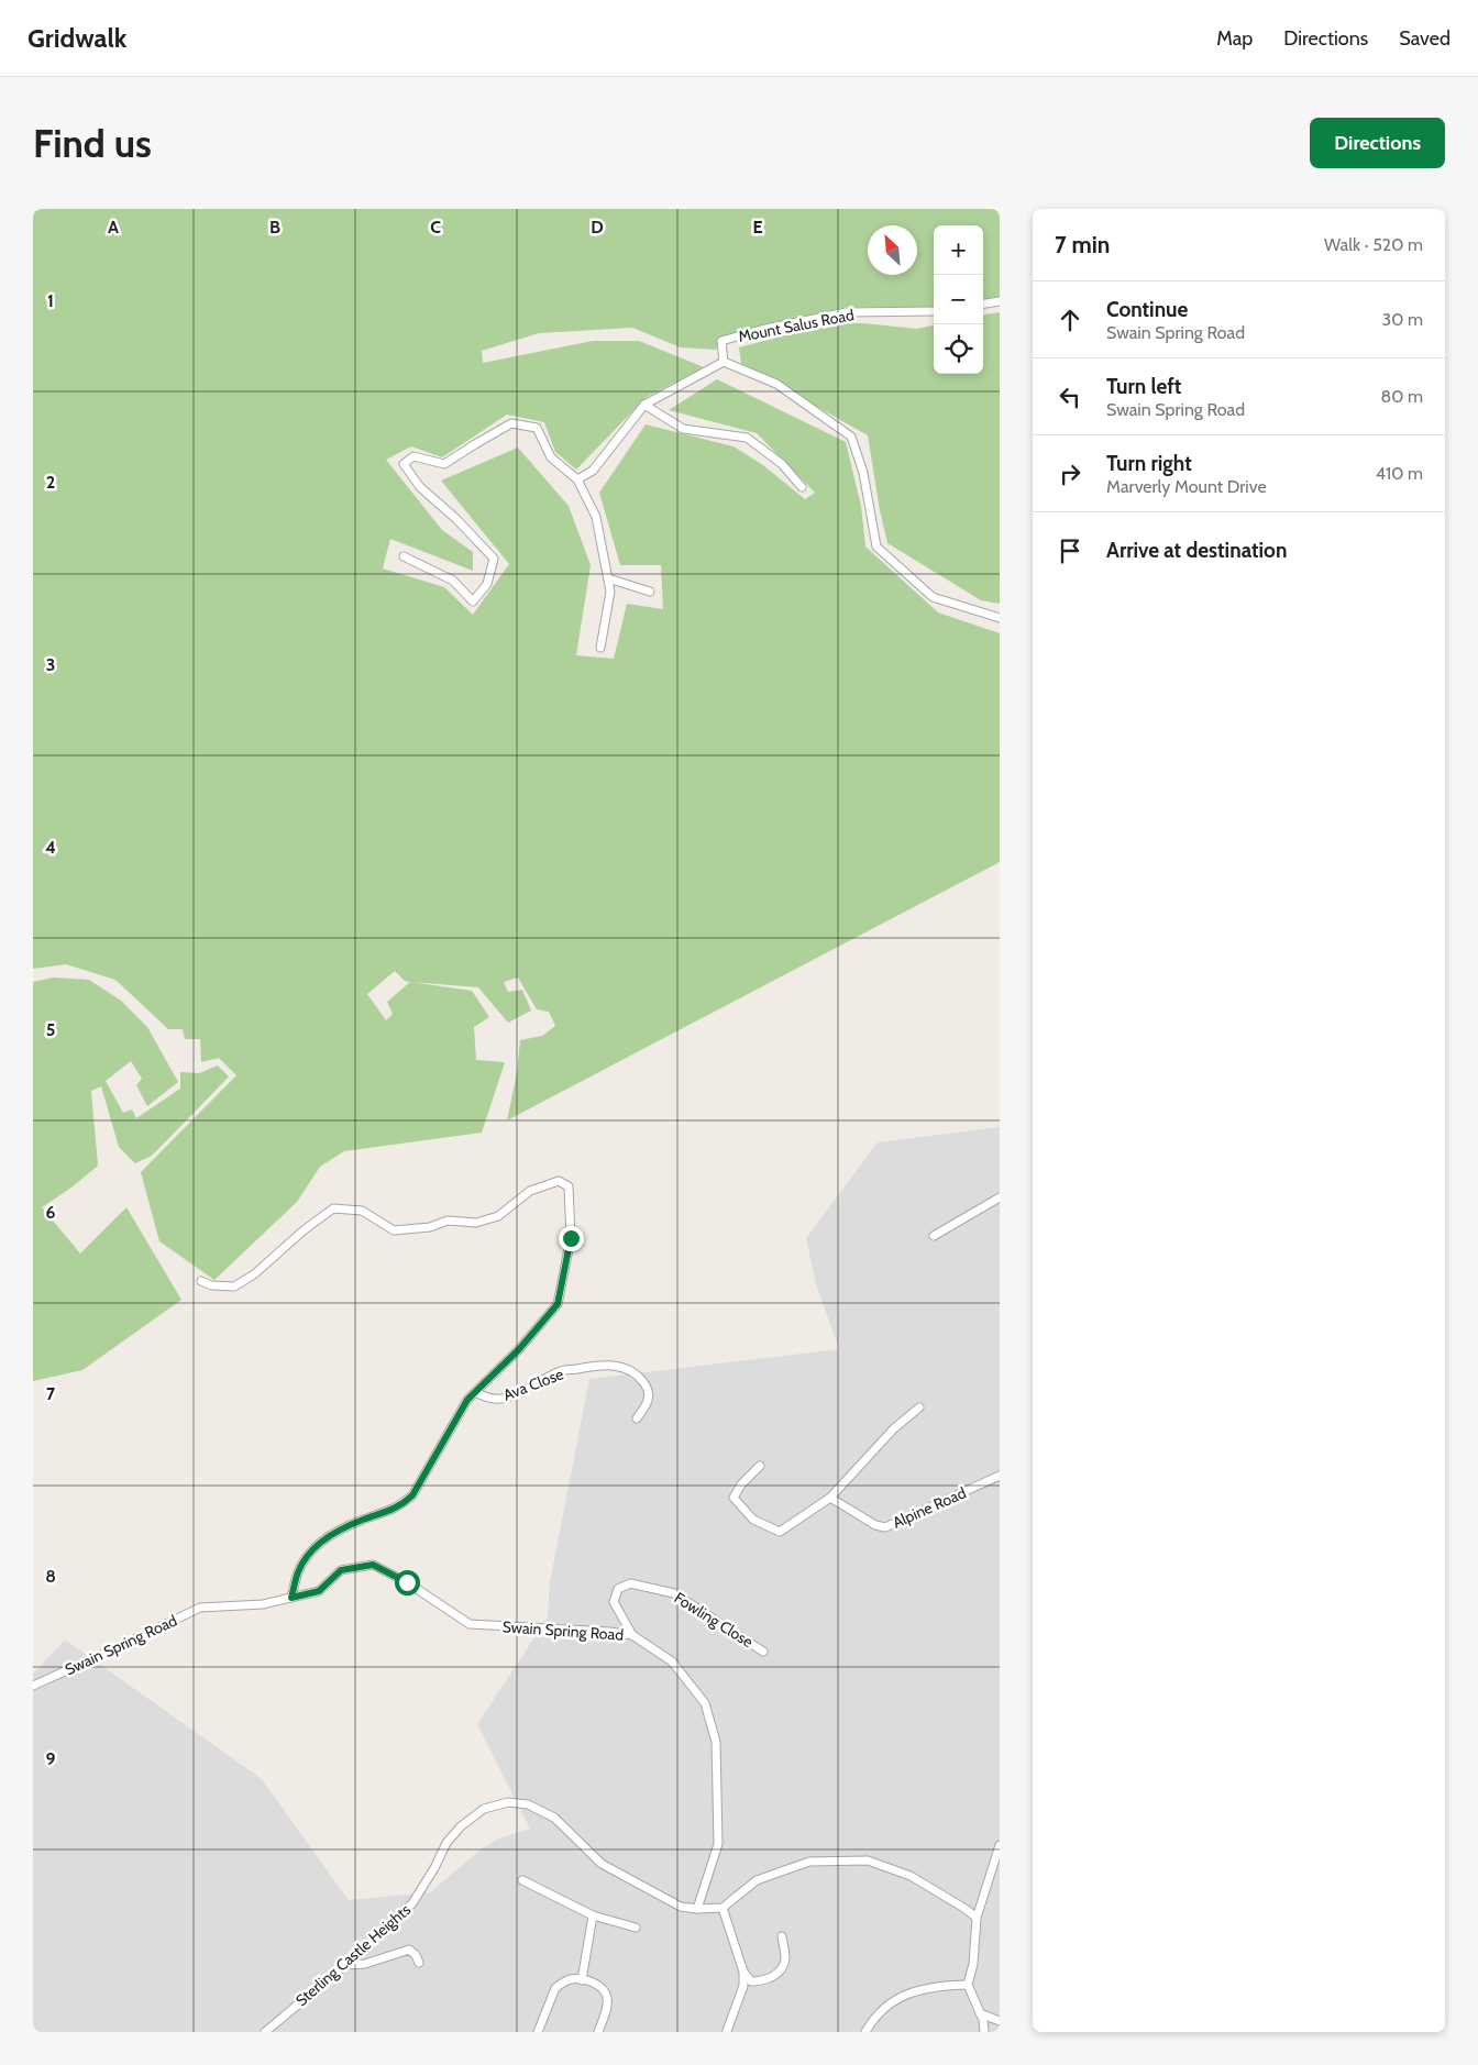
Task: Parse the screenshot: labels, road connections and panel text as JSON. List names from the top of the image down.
{
  "streets": {
    "street": [
      "Mount Salus Road",
      "Ava Close",
      "Alpine Road",
      "Fowling Close",
      "Swain Spring Road",
      "Sterling Castle Heights"
    ]
  },
  "crossings": [
    ["Fowling Close", "Swain Spring Road"],
    ["Swain Spring Road", "Sterling Castle Heights"]
  ],
  "north": "top left",
  "page": {
    "header": "Gridwalk",
    "nav": ["Map", "Directions", "Saved"],
    "buttons": "Directions",
    "title": "Find us",
    "heading": ["7 min", "Walk · 520 m"],
    "map_buttons": ["+", "−"],
    "list": [
      ["Continue", "Swain Spring Road", "30 m"],
      ["Turn left", "Swain Spring Road", "80 m"],
      ["Turn right", "Marverly Mount Drive", "410 m"],
      "Arrive at destination"
    ]
  },
  "grid": {
    "columns": [
      "A",
      "B",
      "C",
      "D",
      "E"
    ],
    "rows": [
      "1",
      "2",
      "3",
      "4",
      "5",
      "6",
      "7",
      "8",
      "9"
    ]
  }
}
